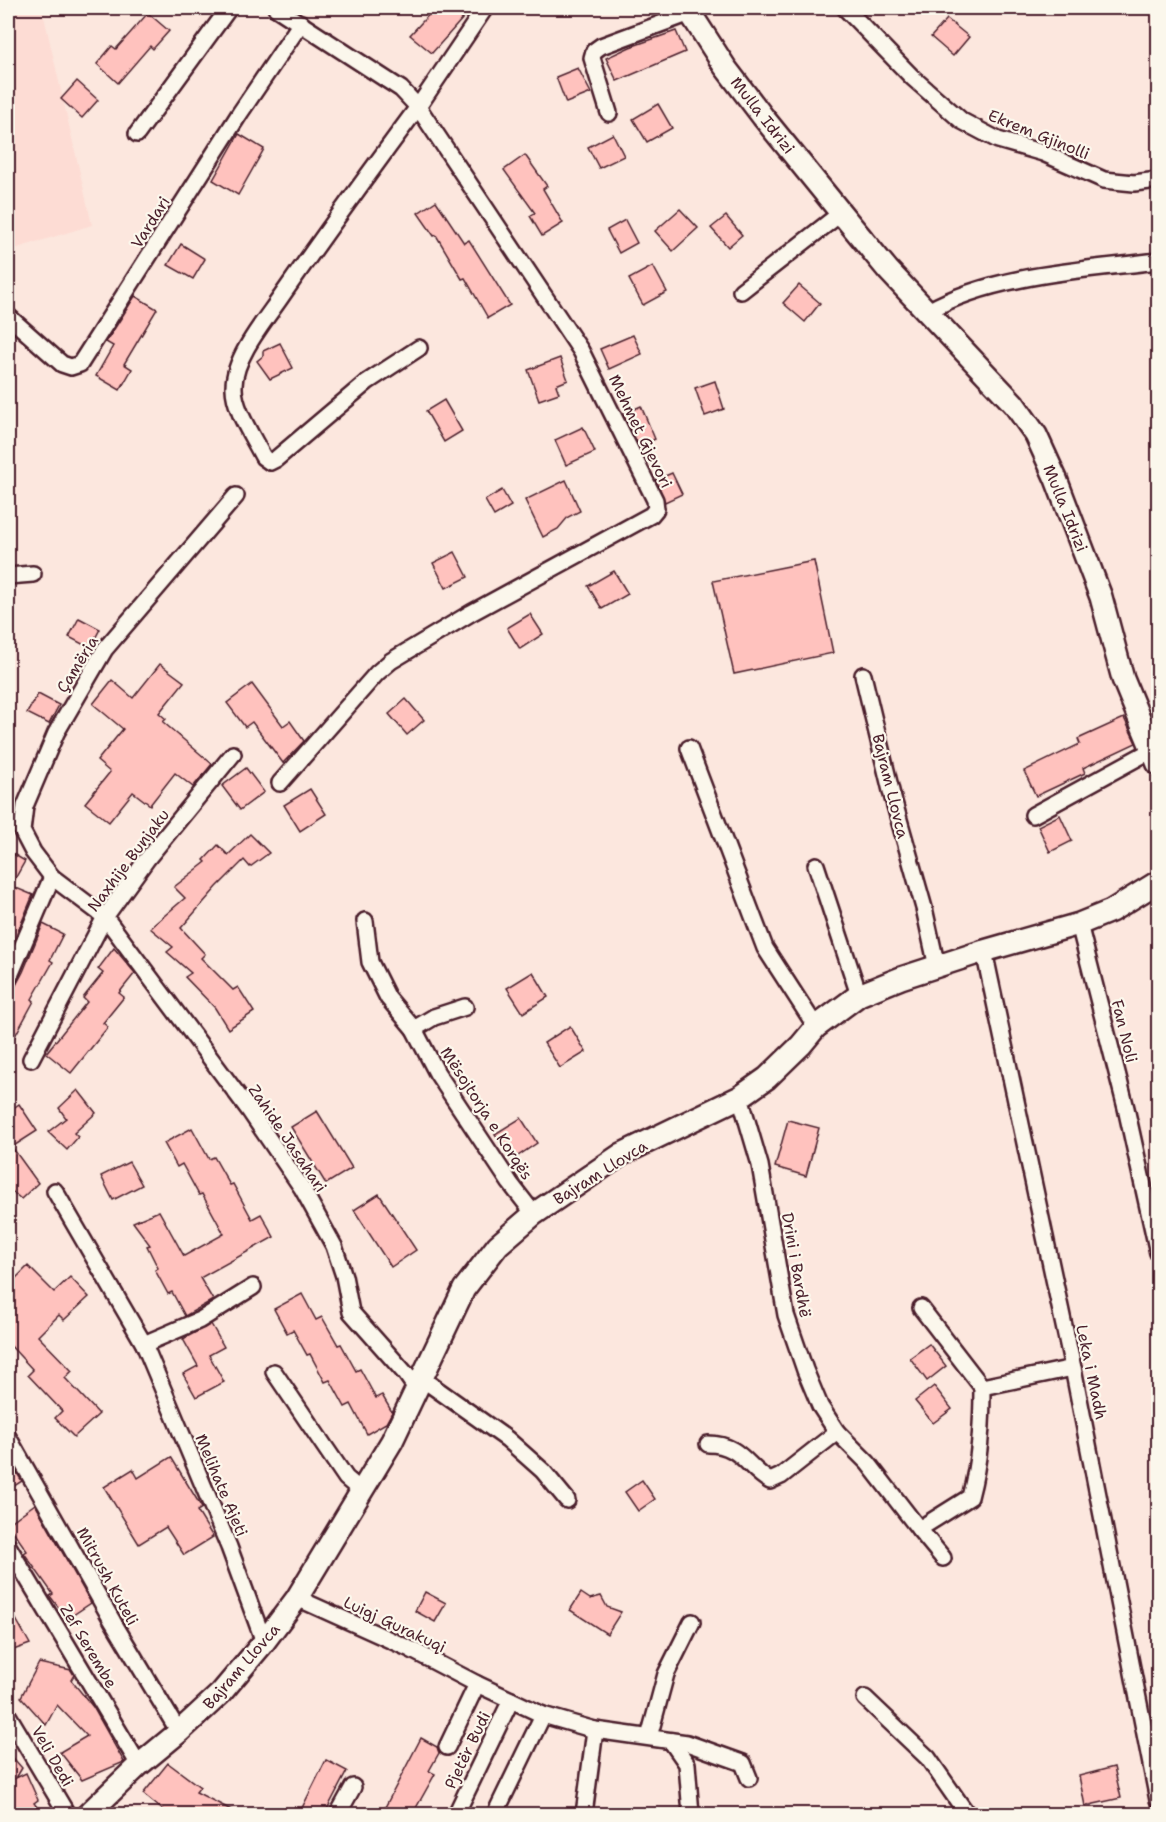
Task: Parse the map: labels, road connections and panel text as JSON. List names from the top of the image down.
{
  "streets": {
    "street": [
      "Mulla Idrizi",
      "Ekrem Gjinolli",
      "Vardari",
      "Mehmet Gjevori",
      "Çamëria",
      "Bajram Llovca",
      "Naxhije Bunjaku",
      "Fan Noli",
      "Mësojtorja e Korqës",
      "Zahide Jasahari",
      "Drini i Bardhë",
      "Leka i Madh",
      "Melihate Ajeti",
      "Mitrush Kuteli",
      "Luigj Gurakuqi",
      "Zef Serembe",
      "Pjetër Budi",
      "Veli Dedi"
    ]
  },
  "crossings": [
    ["Çamëria", "Naxhije Bunjaku"],
    ["Çamëria", "Zahide Jasahari"],
    ["Bajram Llovca", "Fan Noli"],
    ["Bajram Llovca", "Mësojtorja e Korqës"],
    ["Bajram Llovca", "Zahide Jasahari"],
    ["Bajram Llovca", "Drini i Bardhë"],
    ["Bajram Llovca", "Leka i Madh"],
    ["Bajram Llovca", "Melihate Ajeti"],
    ["Bajram Llovca", "Mitrush Kuteli"],
    ["Bajram Llovca", "Luigj Gurakuqi"],
    ["Bajram Llovca", "Zef Serembe"],
    ["Naxhije Bunjaku", "Zahide Jasahari"],
    ["Luigj Gurakuqi", "Pjetër Budi"]
  ]
}
